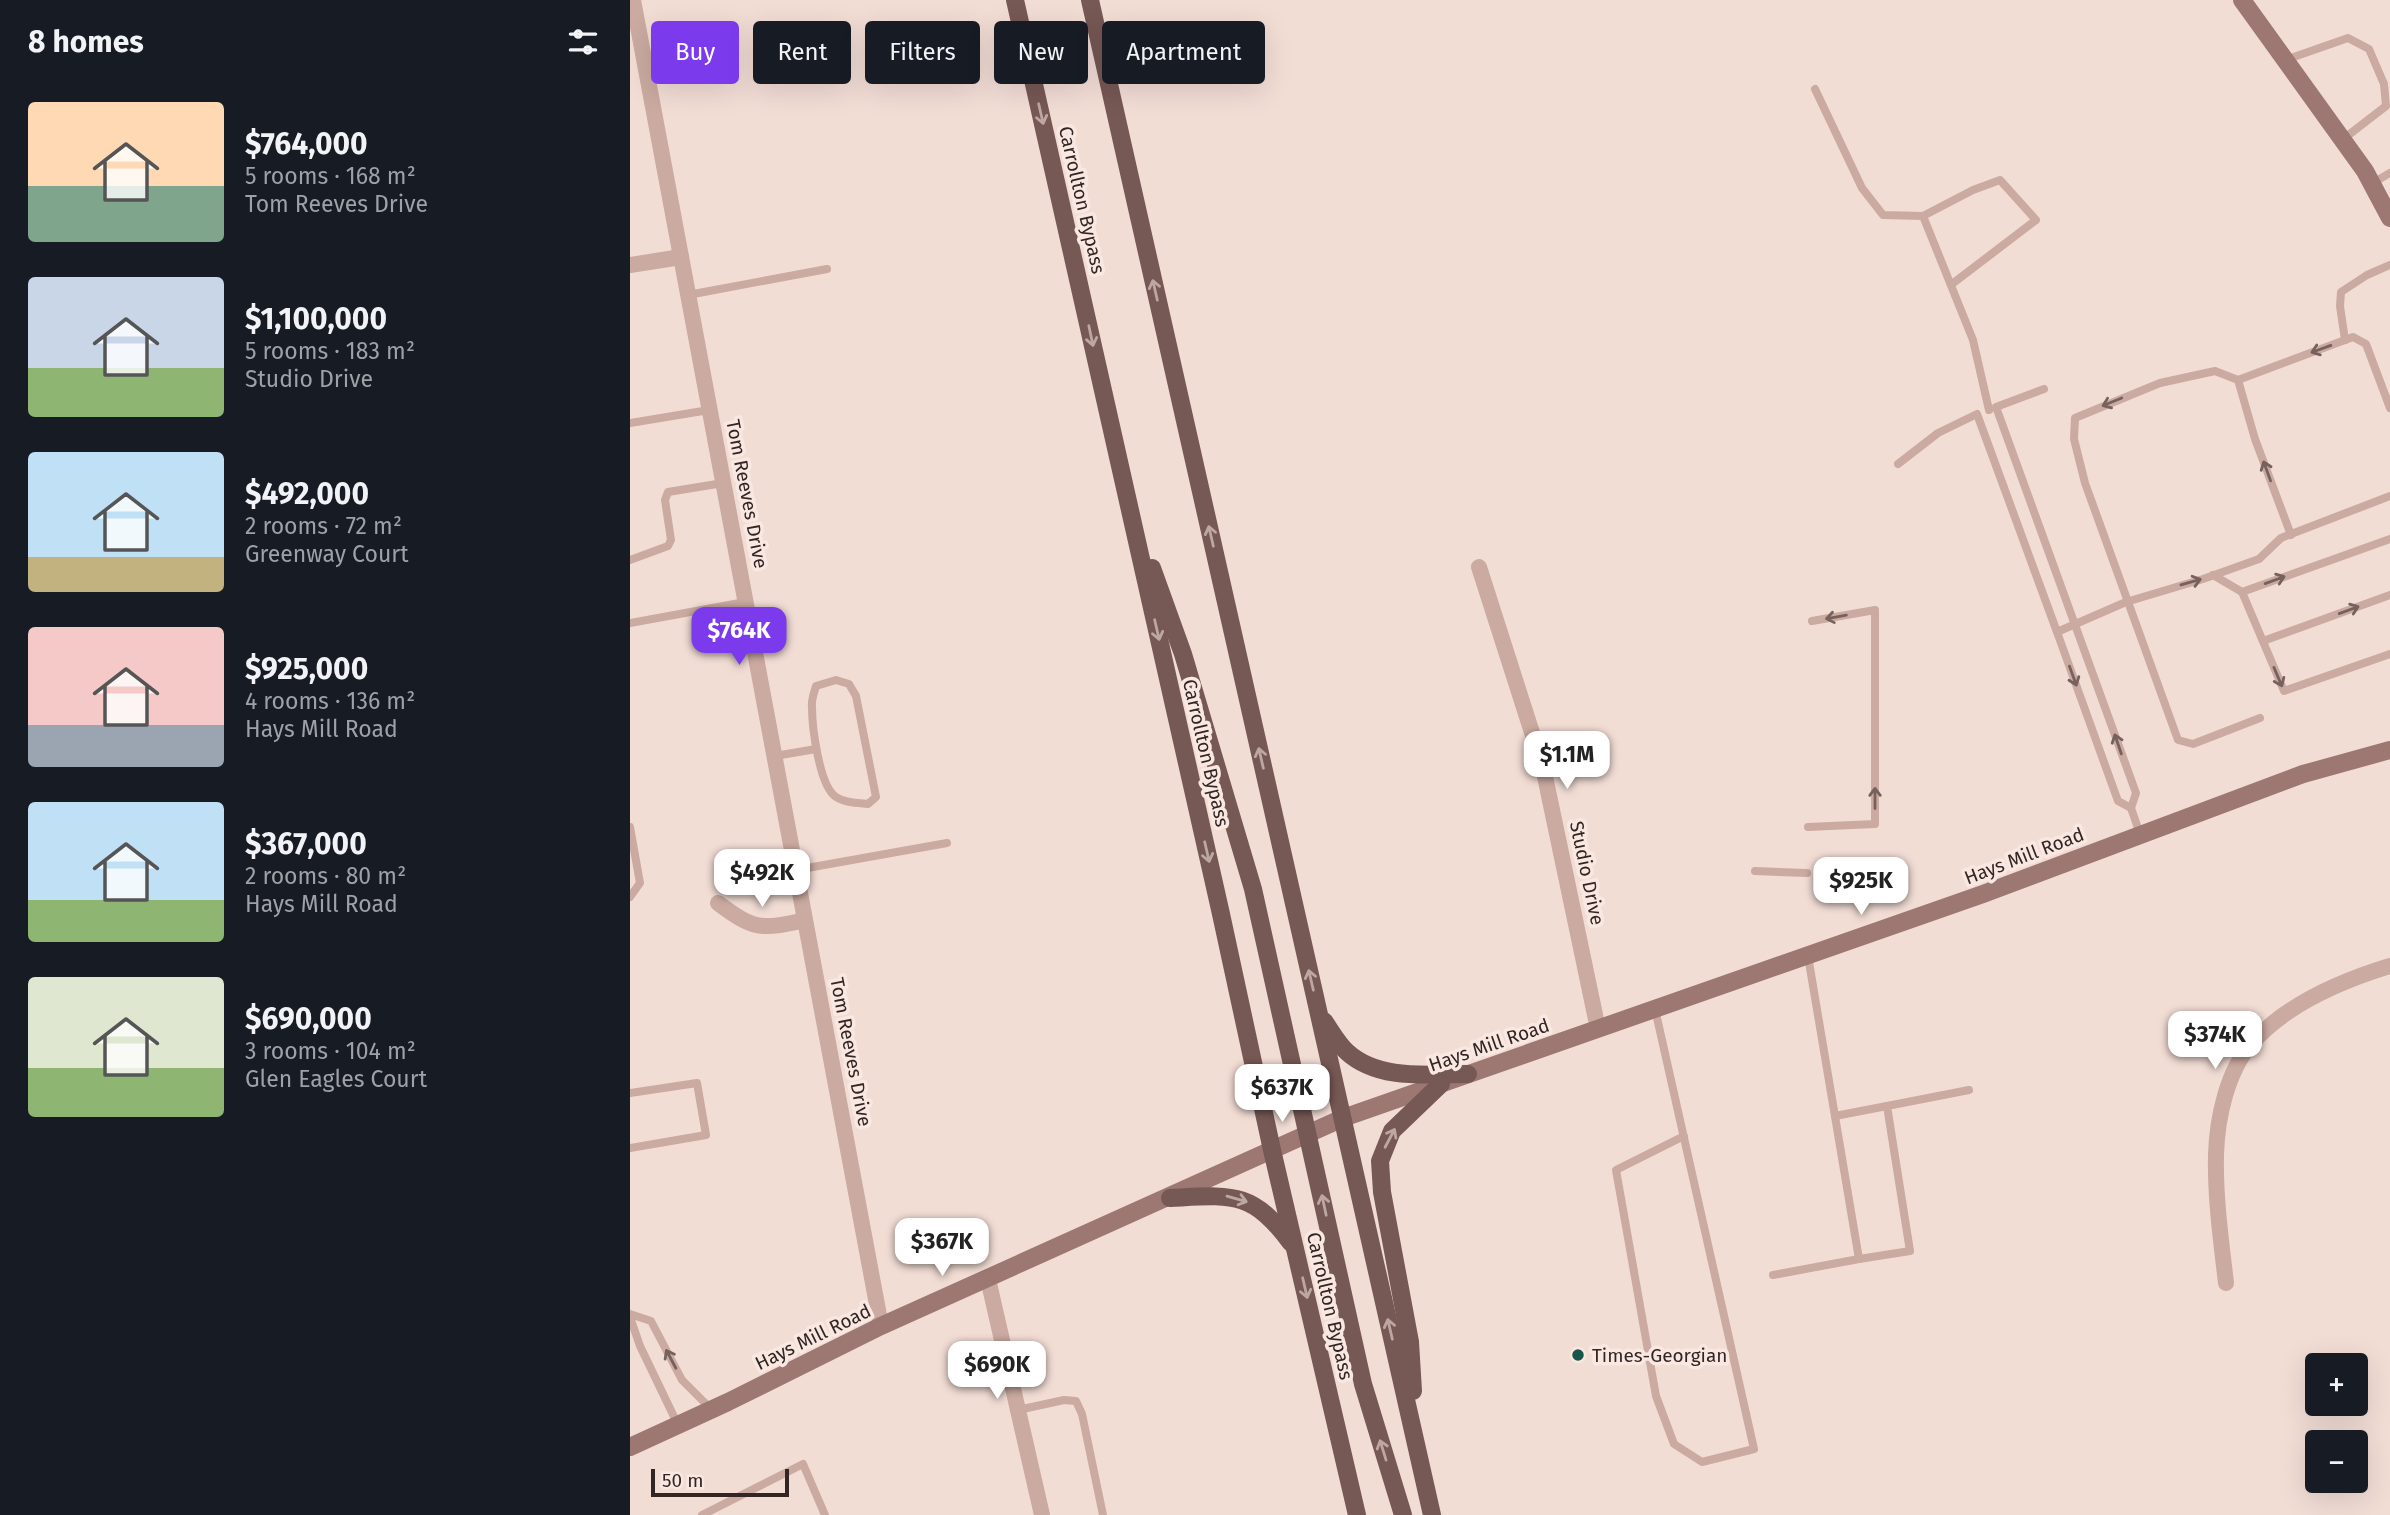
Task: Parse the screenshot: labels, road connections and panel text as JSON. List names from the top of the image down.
{
  "streets": {
    "main road": ["Carrollton Bypass"],
    "street": ["Tom Reeves Drive", "Hays Mill Road", "Studio Drive"]
  },
  "crossings": [
    ["Carrollton Bypass", "Hays Mill Road"],
    ["Tom Reeves Drive", "Hays Mill Road"],
    ["Hays Mill Road", "Studio Drive"]
  ],
  "places": ["Times-Georgian"],
  "scale_bar": "50 m",
  "page": {
    "heading": "8 homes",
    "chip": [
      "Buy",
      "Rent",
      "Filters",
      "New",
      "Apartment"
    ],
    "list": [
      {
        "name": "$764,000",
        "note": "5 rooms · 168 m² · Tom Reeves Drive"
      },
      {
        "name": "$1,100,000",
        "note": "5 rooms · 183 m² · Studio Drive"
      },
      {
        "name": "$492,000",
        "note": "2 rooms · 72 m² · Greenway Court"
      },
      {
        "name": "$925,000",
        "note": "4 rooms · 136 m² · Hays Mill Road"
      },
      {
        "name": "$367,000",
        "note": "2 rooms · 80 m² · Hays Mill Road"
      },
      {
        "name": "$690,000",
        "note": "3 rooms · 104 m² · Glen Eagles Court"
      }
    ],
    "price": [
      "$764K",
      "$1.1M",
      "$492K",
      "$925K",
      "$374K",
      "$637K",
      "$367K",
      "$690K"
    ],
    "map_buttons": ["+", "−"],
    "scale": "50 m"
  }
}
